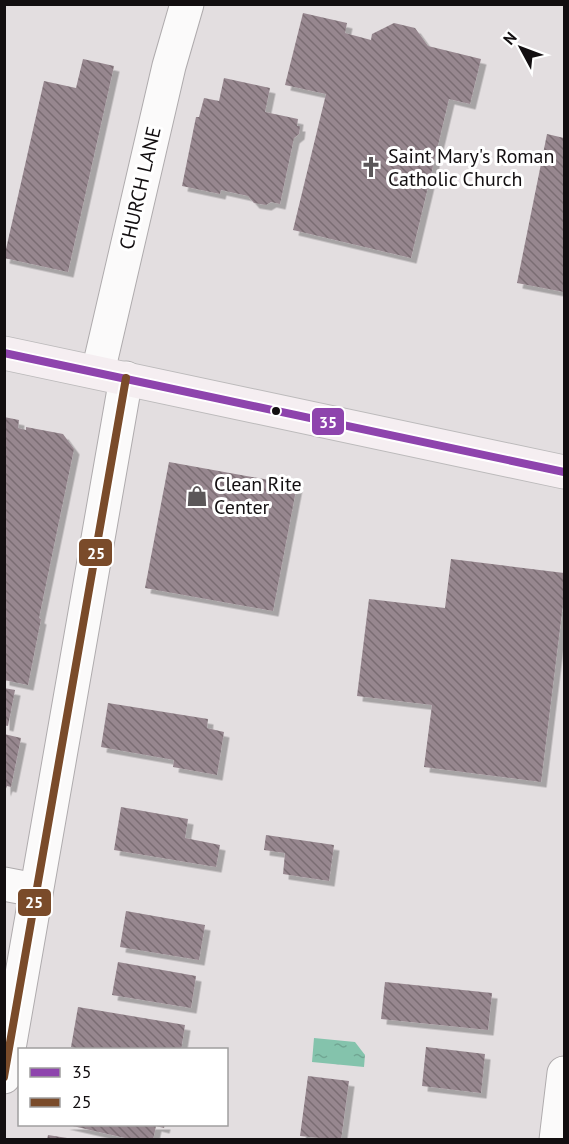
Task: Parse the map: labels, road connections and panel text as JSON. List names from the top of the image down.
{
  "streets": {
    "street": ["CHURCH LANE"]
  },
  "places": {
    "church": ["Saint Mary's Roman Catholic Church"],
    "shop": ["Clean Rite Center"]
  },
  "lines": ["transit line 35", "transit line 25"],
  "legend": ["35", "25"],
  "north": "top left"
}
